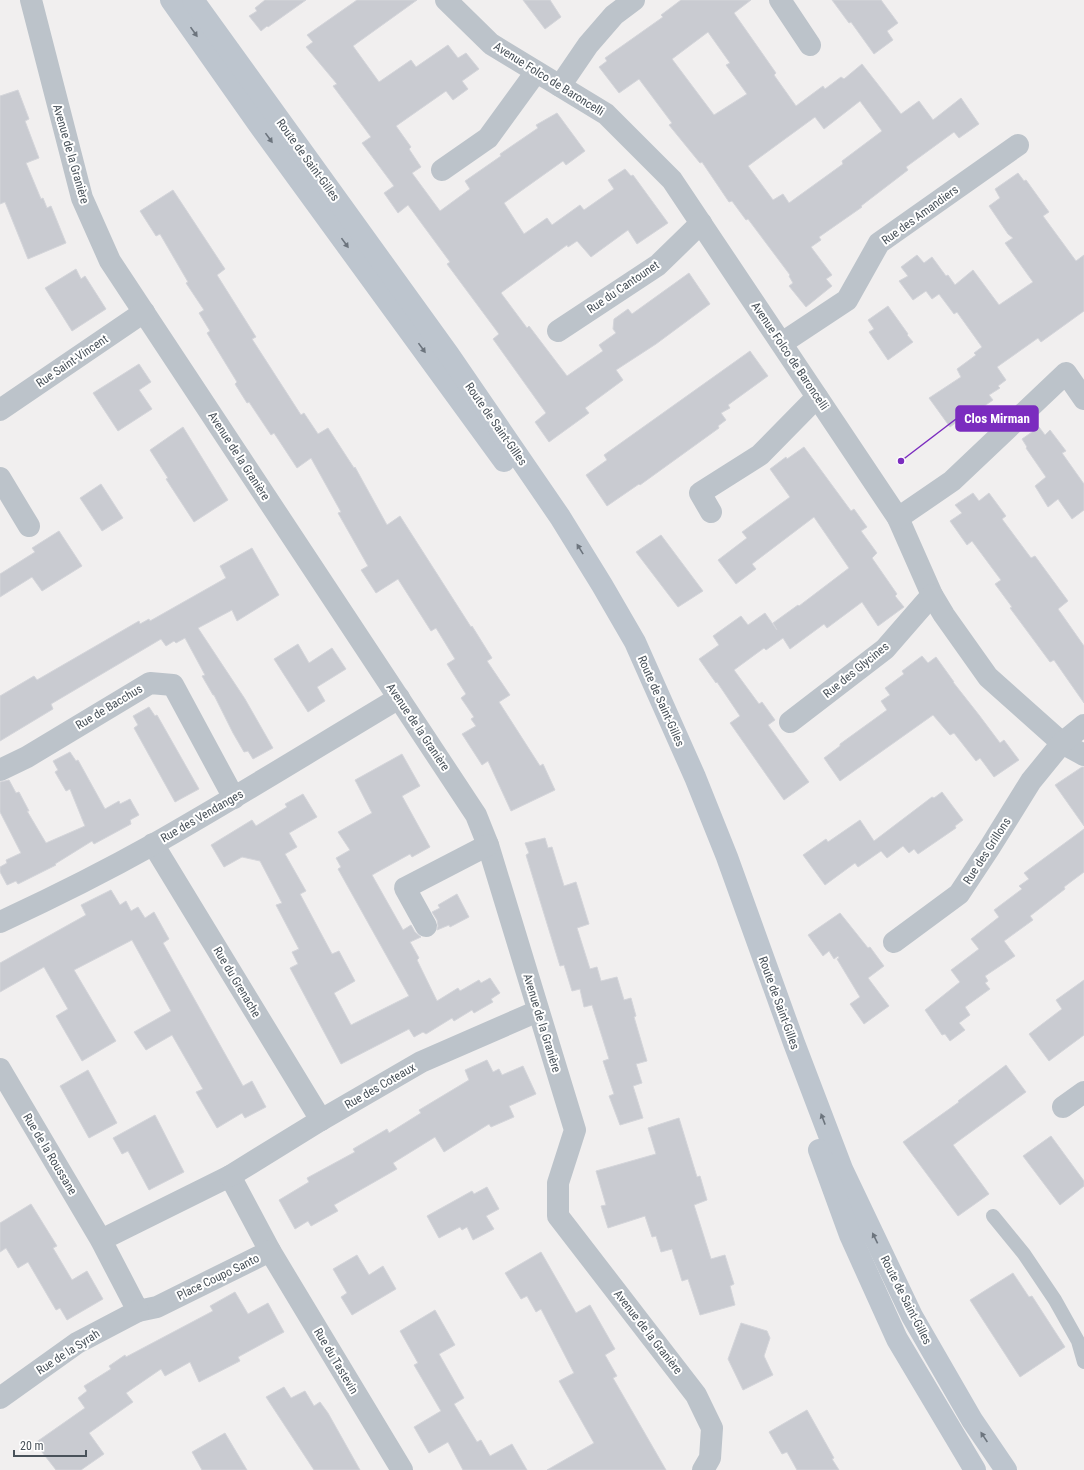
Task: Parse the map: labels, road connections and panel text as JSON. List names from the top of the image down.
{
  "streets": {
    "main road": ["Route de Saint-Gilles"],
    "street": [
      "Avenue Folco de Baroncelli",
      "Avenue de la Granière",
      "Rue des Amandiers",
      "Rue du Cantounet",
      "Rue Saint-Vincent",
      "Rue des Glycines",
      "Rue de Bacchus",
      "Rue des Vendanges",
      "Rue des Grillons",
      "Rue du Grenache",
      "Rue des Coteaux",
      "Rue de la Roussane",
      "Place Coupo Santo",
      "Rue de la Syrah",
      "Rue du Tastevin"
    ]
  },
  "crossings": [
    ["Avenue Folco de Baroncelli", "Rue des Amandiers"],
    ["Avenue Folco de Baroncelli", "Rue du Cantounet"],
    ["Avenue Folco de Baroncelli", "Rue des Glycines"],
    ["Avenue Folco de Baroncelli", "Rue des Grillons"],
    ["Avenue de la Granière", "Rue Saint-Vincent"],
    ["Avenue de la Granière", "Rue des Vendanges"],
    ["Avenue de la Granière", "Rue des Coteaux"],
    ["Rue de Bacchus", "Rue des Vendanges"],
    ["Rue des Vendanges", "Rue du Grenache"],
    ["Rue du Grenache", "Rue des Coteaux"],
    ["Rue des Coteaux", "Place Coupo Santo"],
    ["Place Coupo Santo", "Rue de la Syrah"],
    ["Place Coupo Santo", "Rue du Tastevin"]
  ],
  "places": ["Clos Mirman"],
  "scale_bar": "20 m"
}
